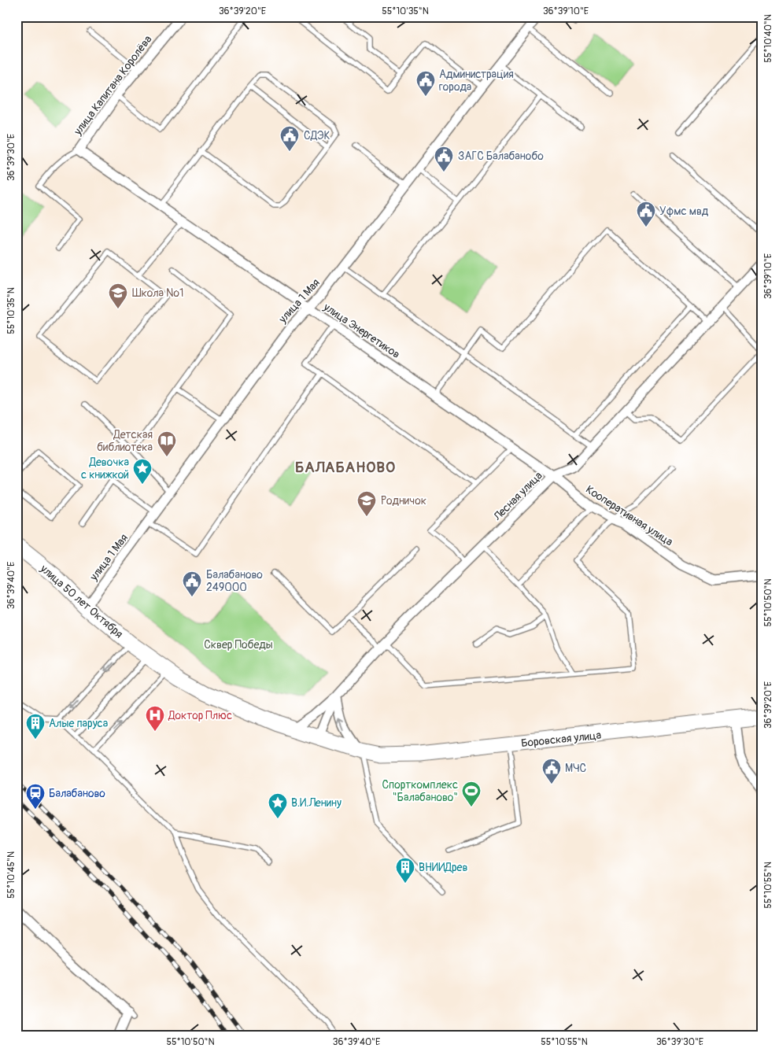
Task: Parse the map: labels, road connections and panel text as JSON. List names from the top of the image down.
{
  "streets": {
    "main road": ["улица 50 лет Октября", "Боровская улица"],
    "street": [
      "улица Капитана Королёва",
      "улица 1 Мая",
      "улица Энергетиков",
      "Лесная улица",
      "Кооперативная улица"
    ]
  },
  "crossings": [
    ["улица Капитана Королёва", "улица Энергетиков"],
    ["улица 1 Мая", "улица Энергетиков"],
    ["улица 1 Мая", "улица 50 лет Октября"],
    ["улица Энергетиков", "Лесная улица"],
    ["улица Энергетиков", "Кооперативная улица"],
    ["Лесная улица", "Кооперативная улица"],
    ["Лесная улица", "Боровская улица"],
    ["улица 50 лет Октября", "Боровская улица"]
  ],
  "districts": ["БАЛАБАНОВО"],
  "parks": ["Сквер Победы"],
  "places": {
    "public building": [
      "Администрация города",
      "СДЭК",
      "ЗАГС Балабанобо",
      "Уфмс мвд",
      "Балабаново 249000",
      "МЧС"
    ],
    "school or university": ["Школа №1", "Родничок"],
    "library": ["Детская библиотека"],
    "place": ["Девочка с книжкой", "В.И.Ленину"],
    "hospital": ["Доктор Плюс"],
    "building": ["Алые паруса", "ВНИИДрев"],
    "sports": ["Спорткомплекс \"Балабаново\""],
    "station": ["Балабаново"]
  },
  "coordinates": [
    "36°39'20\"E",
    "55°10'35\"N",
    "36°39'10\"E",
    "55°10'40\"N",
    "36°39'30\"E",
    "36°39'40\"E",
    "55°10'50\"N",
    "55°10'45\"N",
    "55°10'55\"N"
  ]
}
